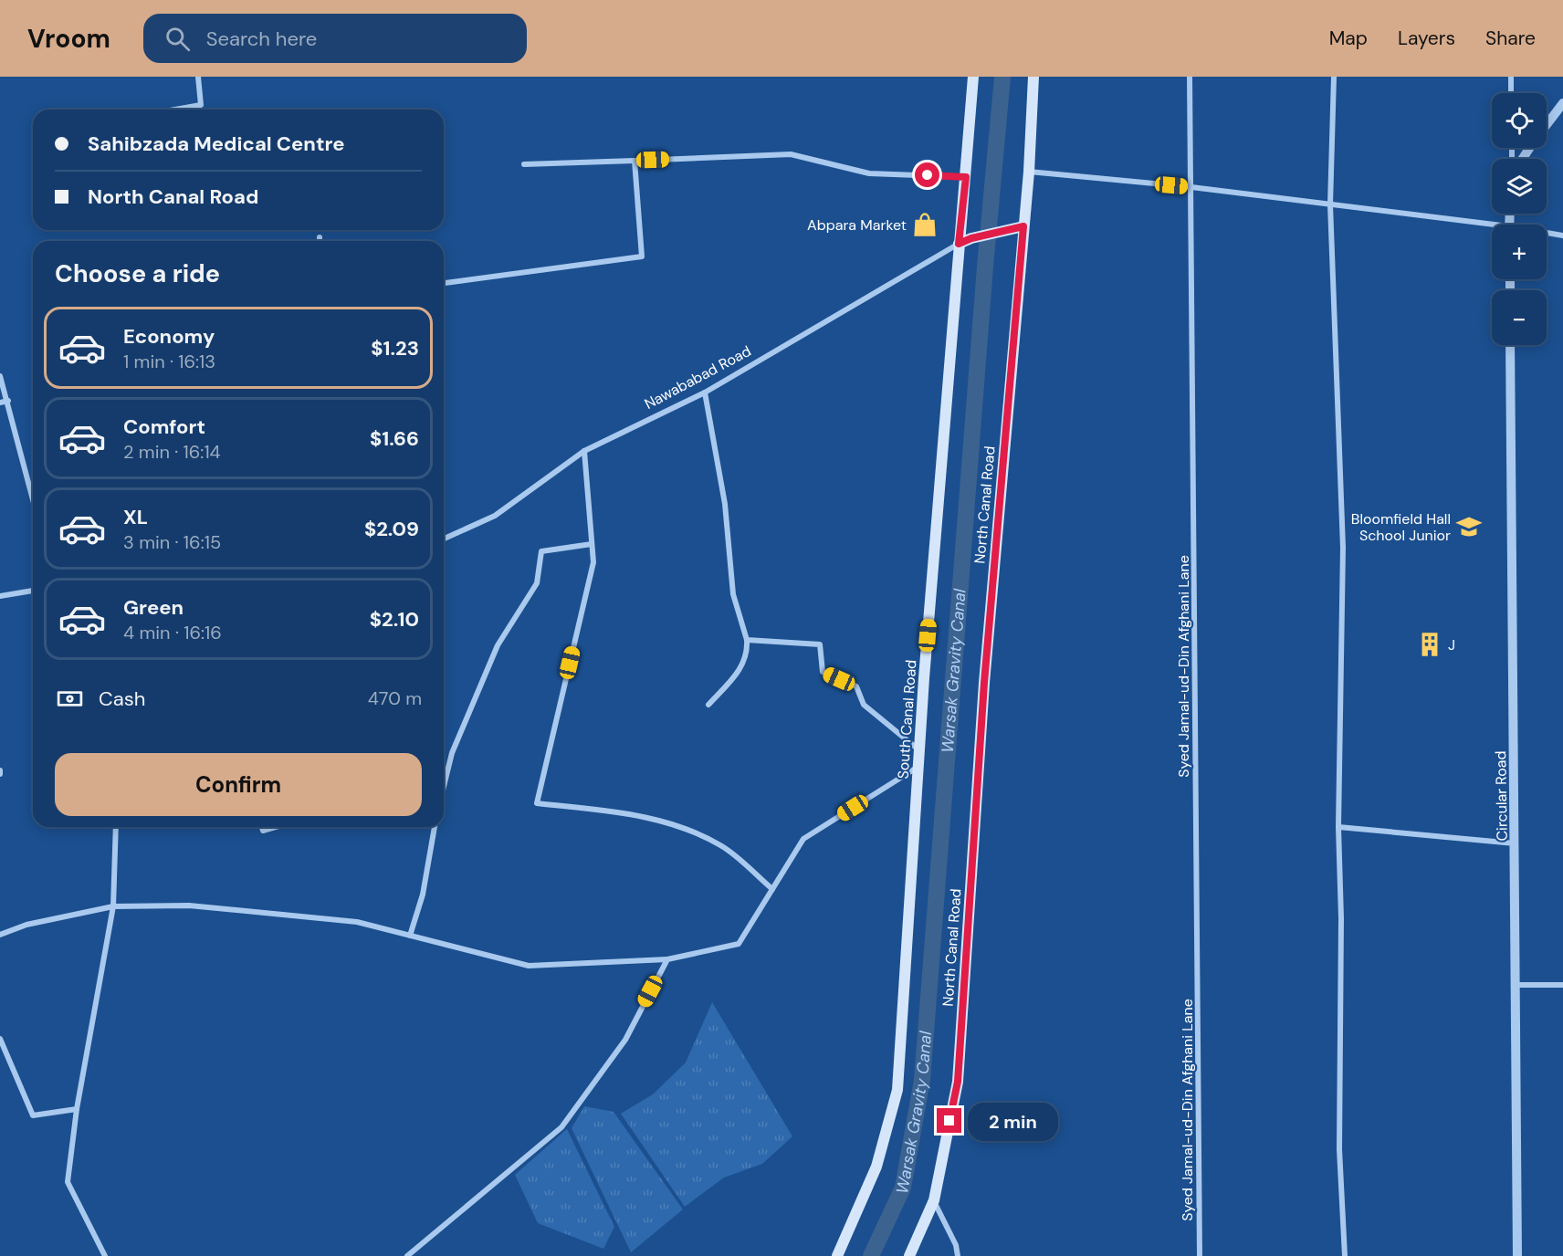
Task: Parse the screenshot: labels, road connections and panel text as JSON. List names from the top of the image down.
{
  "streets": {
    "main road": ["Nawababad Road", "North Canal Road", "South Canal Road"],
    "street": ["Syed Jamal-ud-Din Afghani Lane", "Circular Road"]
  },
  "crossings": [
    ["Nawababad Road", "North Canal Road"],
    ["Nawababad Road", "South Canal Road"]
  ],
  "water": ["Warsak Gravity Canal"],
  "places": {
    "shop": ["Abpara Market"],
    "school or university": ["Bloomfield Hall School Junior"],
    "building": ["J"]
  },
  "page": {
    "header": "Vroom",
    "search": "Search here",
    "nav": ["Map", "Layers", "Share"],
    "map_buttons": ["+", "−"],
    "banner": ["Sahibzada Medical Centre", "North Canal Road"],
    "heading": "Choose a ride",
    "list": [
      {
        "name": "Economy",
        "note": "1 min · 16:13",
        "value": "$1.23"
      },
      {
        "name": "Comfort",
        "note": "2 min · 16:14",
        "value": "$1.66"
      },
      {
        "name": "XL",
        "note": "3 min · 16:15",
        "value": "$2.09"
      },
      {
        "name": "Green",
        "note": "4 min · 16:16",
        "value": "$2.10"
      }
    ],
    "pay": ["Cash", "470 m"],
    "buttons": "Confirm",
    "bubble": "2 min"
  }
}
